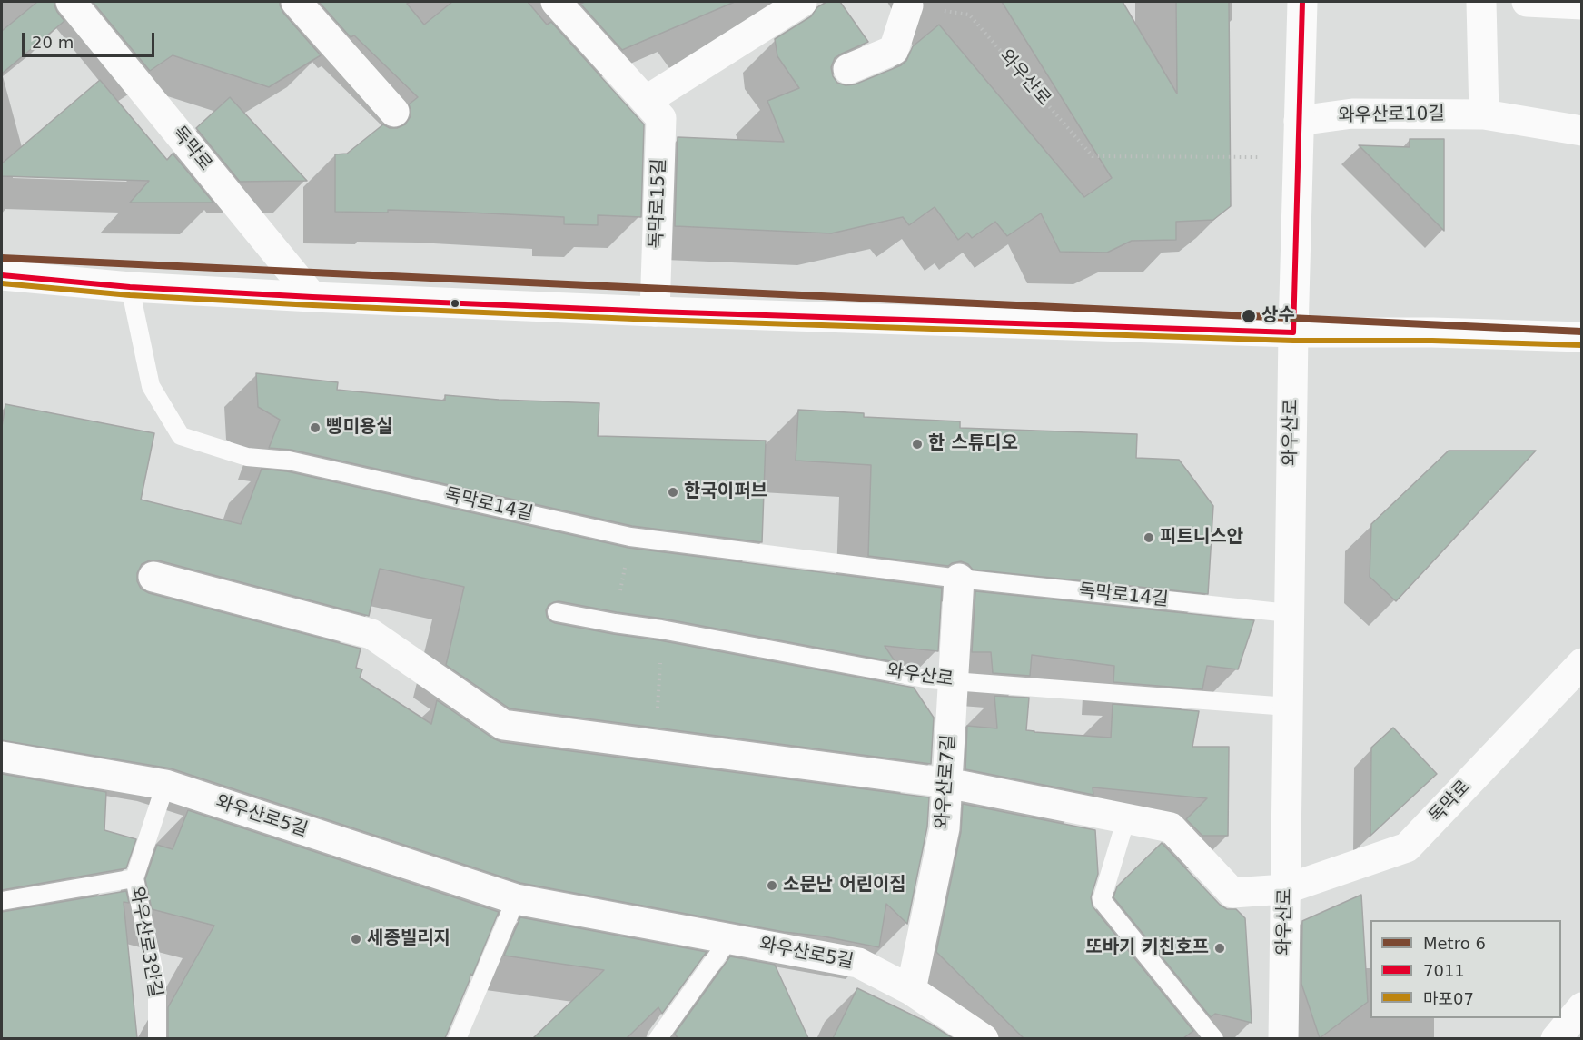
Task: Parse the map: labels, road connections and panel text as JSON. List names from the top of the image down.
{
  "streets": {
    "street": [
      "와우산로",
      "와우산로10길",
      "독막로",
      "독막로15길",
      "와우산로7길",
      "와우산로5길"
    ],
    "lane": ["독막로14길", "와우산로3안길"]
  },
  "crossings": [
    ["와우산로", "와우산로10길"],
    ["와우산로", "독막로"],
    ["와우산로", "독막로14길"],
    ["와우산로", "와우산로7길"],
    ["와우산로7길", "와우산로5길"],
    ["와우산로5길", "와우산로3안길"]
  ],
  "places": [
    "상수",
    "삥미용실",
    "한 스튜디오",
    "한국이퍼브",
    "피트니스안",
    "소문난 어린이집",
    "세종빌리지",
    "또바기 키친호프"
  ],
  "lines": ["transit line 7011", "metro line 6", "transit line 마포07"],
  "legend": ["Metro 6", "7011", "마포07"],
  "scale_bar": "20 m"
}
